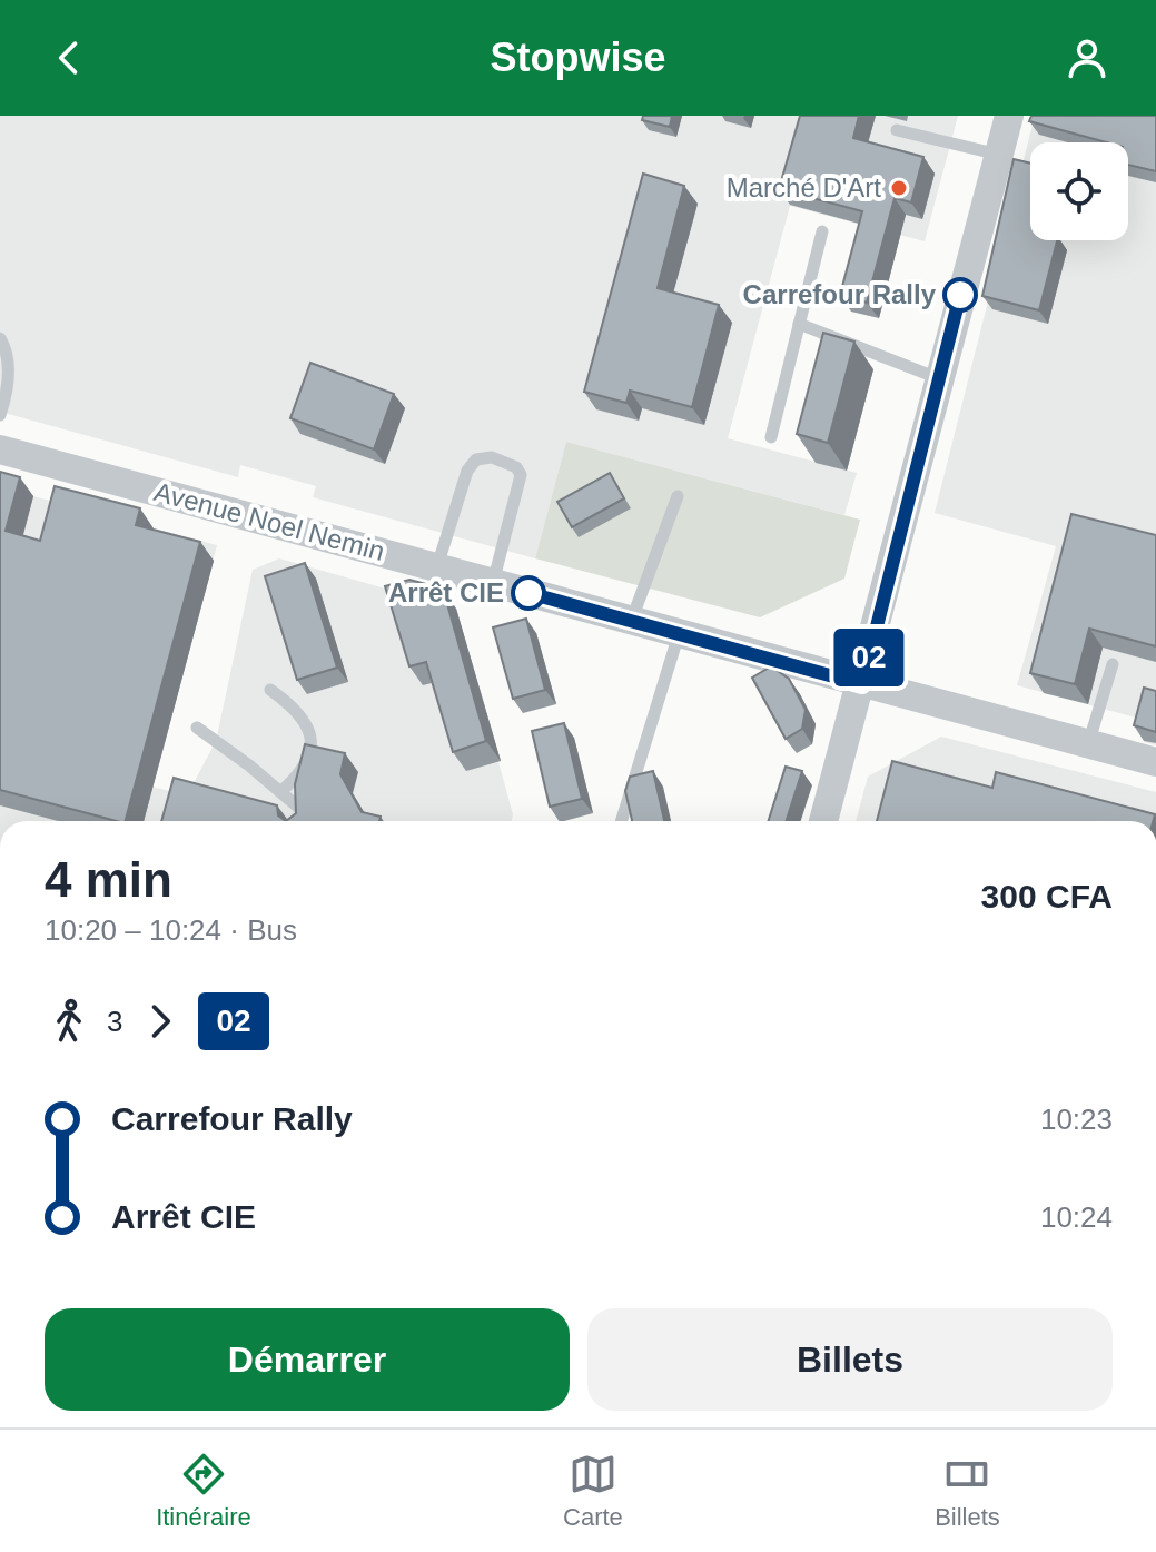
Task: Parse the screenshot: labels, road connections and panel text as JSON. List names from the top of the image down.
{
  "streets": {
    "street": ["Avenue Noel Nemin"]
  },
  "places": ["Marché D'Art", "Carrefour Rally", "Arrêt CIE"],
  "lines": ["bus line 02"],
  "page": {
    "header": "Stopwise",
    "on_map": "02",
    "heading": ["4 min", "10:20 – 10:24 · Bus", "300 CFA"],
    "legs": ["3", "02"],
    "list": [
      {
        "name": "Carrefour Rally",
        "value": "10:23"
      },
      {
        "name": "Arrêt CIE",
        "value": "10:24"
      }
    ],
    "buttons": ["Démarrer", "Billets"],
    "tabs": ["Itinéraire", "Carte", "Billets"]
  }
}
